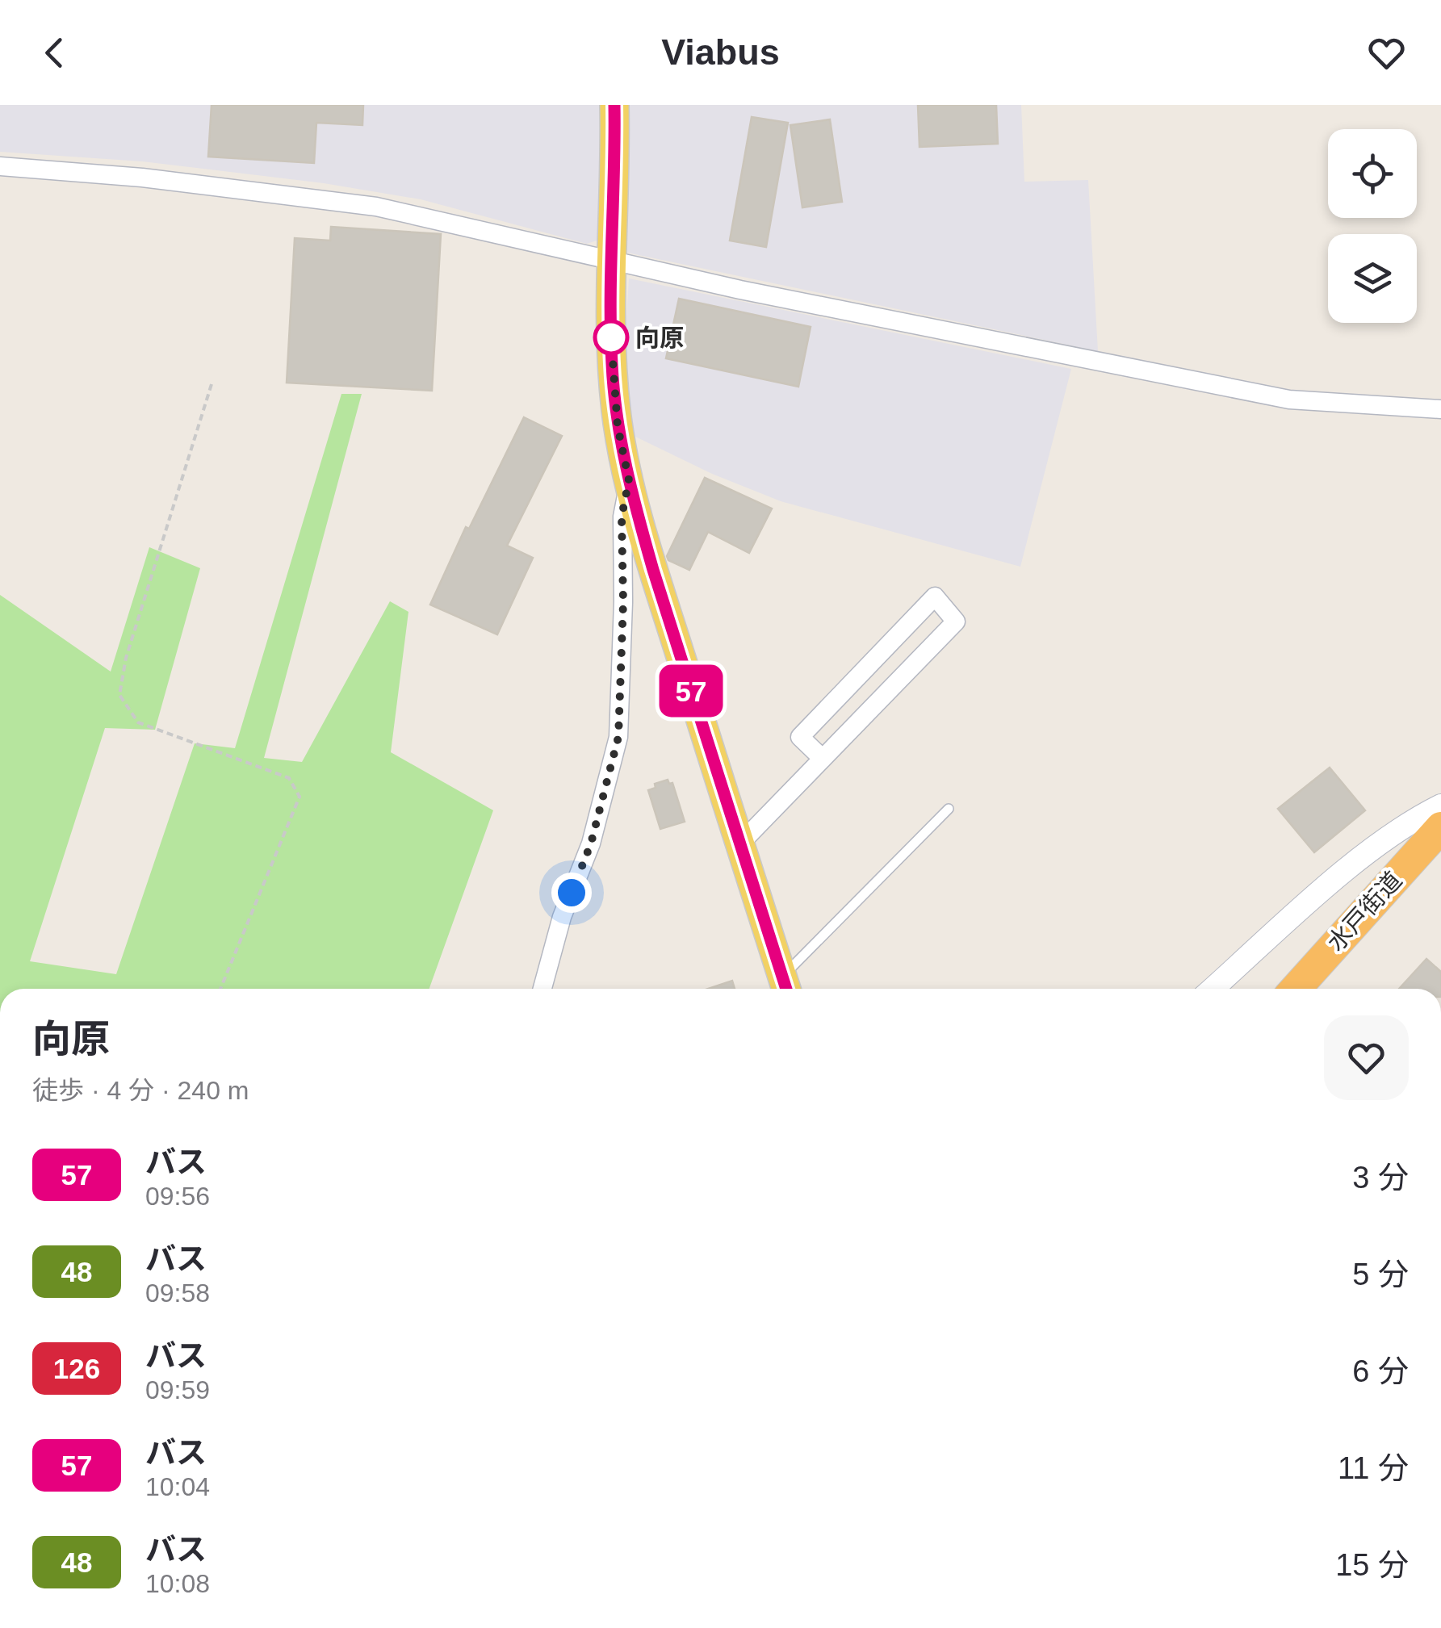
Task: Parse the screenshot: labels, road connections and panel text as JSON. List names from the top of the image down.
{
  "streets": {
    "highway": ["水戸街道"]
  },
  "places": ["向原"],
  "lines": ["bus line 57"],
  "page": {
    "header": "Viabus",
    "on_map": "57",
    "heading": ["向原", "徒歩 · 4 分 · 240 m"],
    "list": [
      {
        "mark": "57",
        "name": "バス",
        "note": "09:56",
        "value": "3 分"
      },
      {
        "mark": "48",
        "name": "バス",
        "note": "09:58",
        "value": "5 分"
      },
      {
        "mark": "126",
        "name": "バス",
        "note": "09:59",
        "value": "6 分"
      },
      {
        "mark": "57",
        "name": "バス",
        "note": "10:04",
        "value": "11 分"
      },
      {
        "mark": "48",
        "name": "バス",
        "note": "10:08",
        "value": "15 分"
      }
    ]
  }
}
